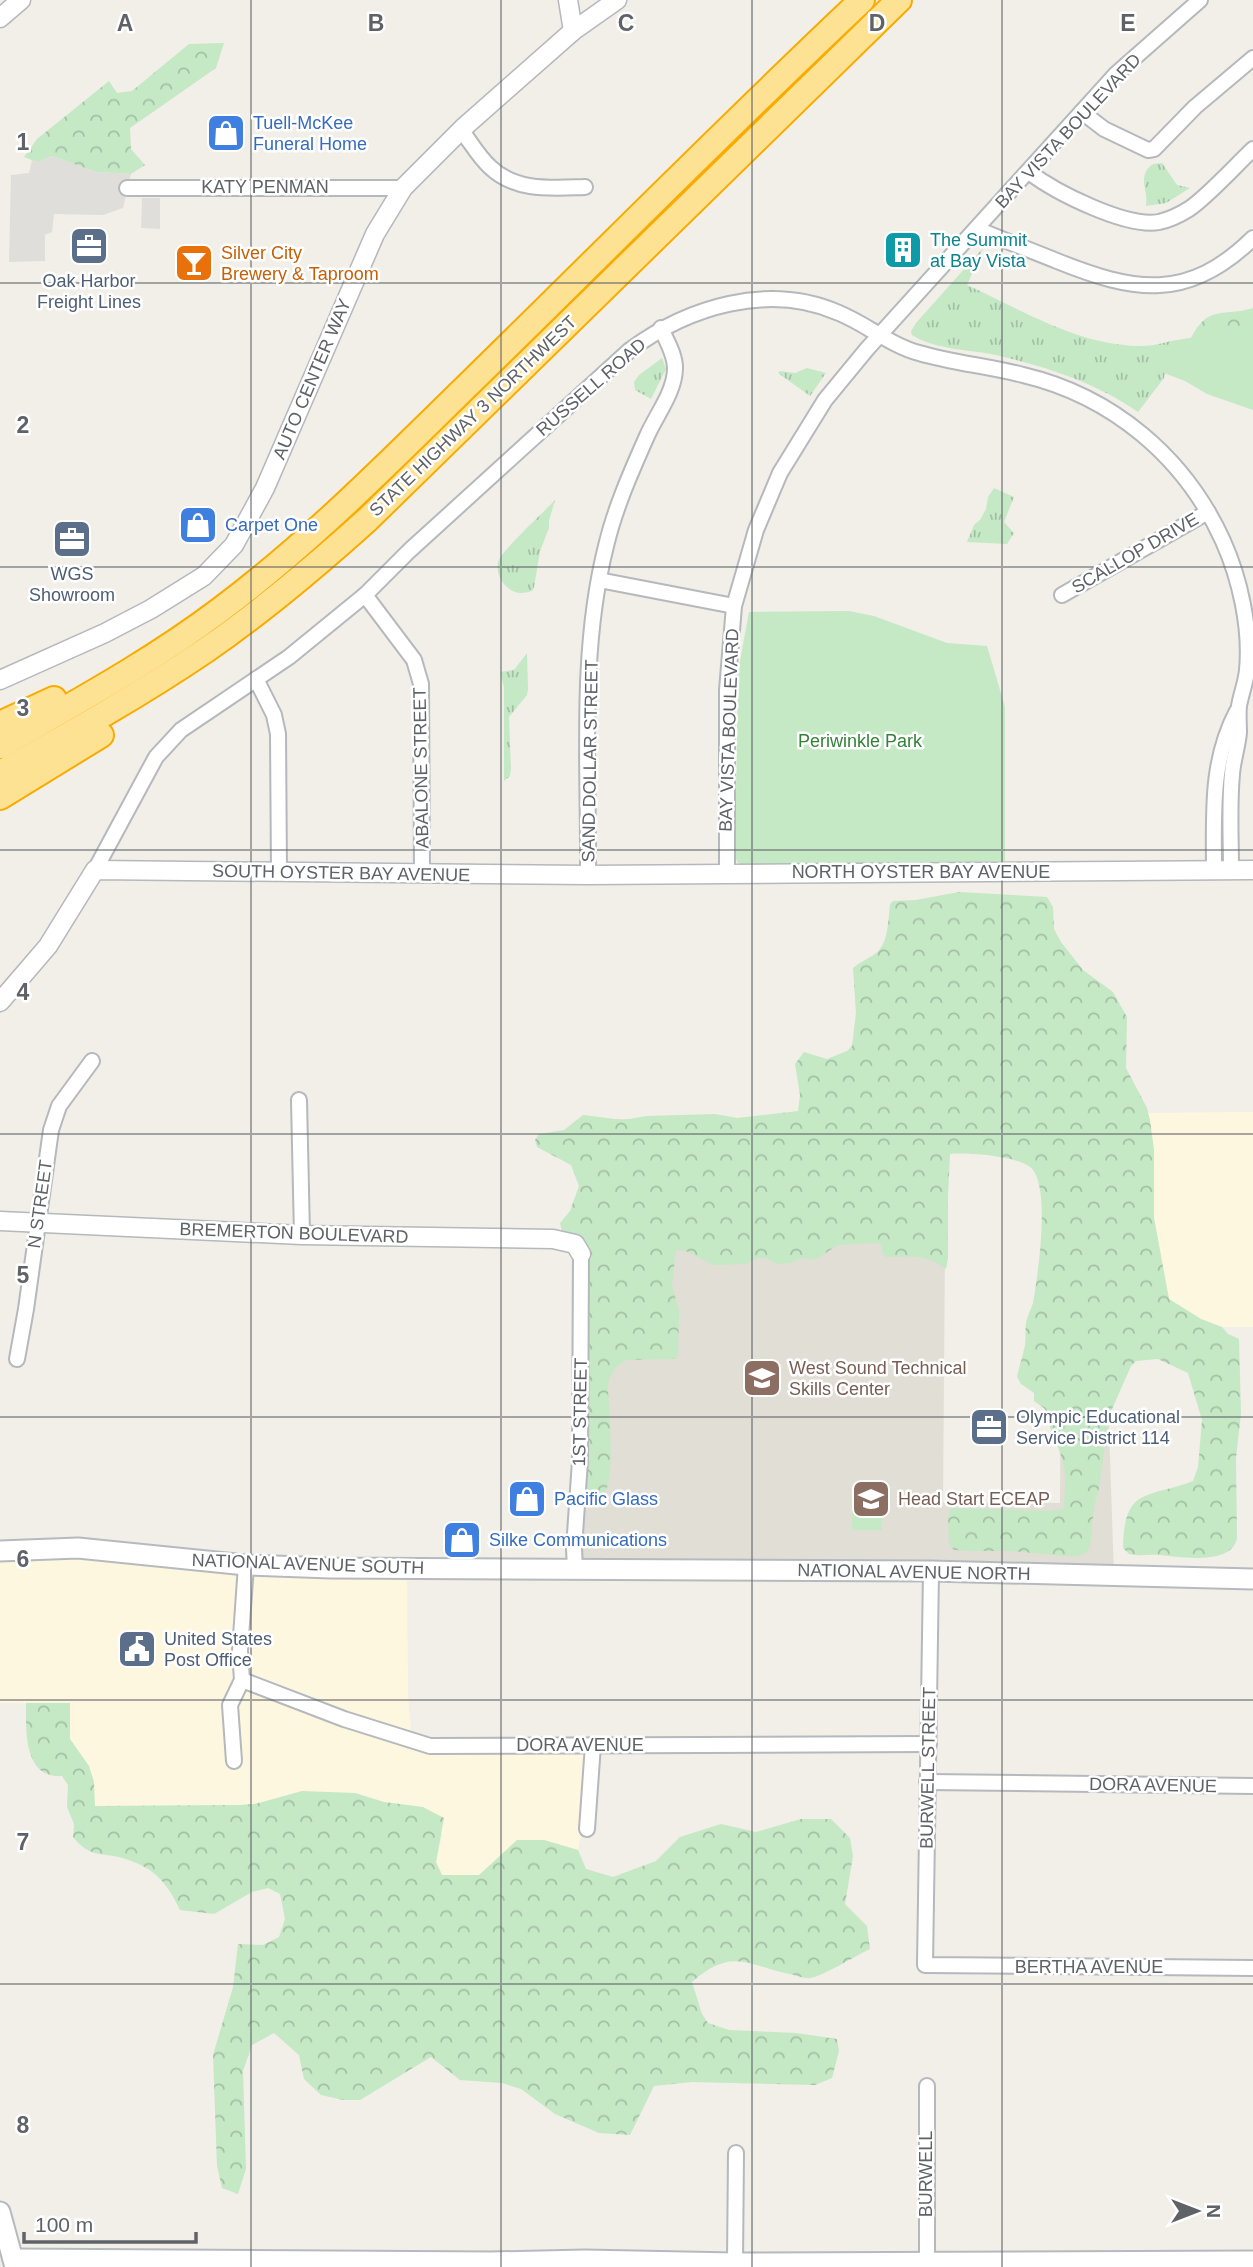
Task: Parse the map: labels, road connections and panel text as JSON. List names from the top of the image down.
{
  "streets": {
    "highway": ["STATE HIGHWAY 3 NORTHWEST"],
    "main road": ["NATIONAL AVENUE SOUTH", "NATIONAL AVENUE NORTH"],
    "street": [
      "BAY VISTA BOULEVARD",
      "KATY PENMAN",
      "AUTO CENTER WAY",
      "RUSSELL ROAD",
      "SCALLOP DRIVE",
      "SAND DOLLAR STREET",
      "ABALONE STREET",
      "NORTH OYSTER BAY AVENUE",
      "SOUTH OYSTER BAY AVENUE",
      "N STREET",
      "BREMERTON BOULEVARD",
      "1ST STREET",
      "DORA AVENUE",
      "BURWELL STREET",
      "BERTHA AVENUE",
      "BURWELL"
    ]
  },
  "crossings": [
    ["BAY VISTA BOULEVARD", "RUSSELL ROAD"],
    ["BAY VISTA BOULEVARD", "NORTH OYSTER BAY AVENUE"],
    ["KATY PENMAN", "AUTO CENTER WAY"],
    ["RUSSELL ROAD", "SCALLOP DRIVE"],
    ["RUSSELL ROAD", "SAND DOLLAR STREET"],
    ["RUSSELL ROAD", "ABALONE STREET"],
    ["RUSSELL ROAD", "NORTH OYSTER BAY AVENUE"],
    ["RUSSELL ROAD", "SOUTH OYSTER BAY AVENUE"],
    ["SAND DOLLAR STREET", "NORTH OYSTER BAY AVENUE"],
    ["SAND DOLLAR STREET", "SOUTH OYSTER BAY AVENUE"],
    ["ABALONE STREET", "SOUTH OYSTER BAY AVENUE"],
    ["NORTH OYSTER BAY AVENUE", "SOUTH OYSTER BAY AVENUE"],
    ["N STREET", "BREMERTON BOULEVARD"],
    ["BREMERTON BOULEVARD", "1ST STREET"],
    ["1ST STREET", "NATIONAL AVENUE SOUTH"],
    ["1ST STREET", "NATIONAL AVENUE NORTH"],
    ["NATIONAL AVENUE SOUTH", "NATIONAL AVENUE NORTH"],
    ["NATIONAL AVENUE NORTH", "BURWELL STREET"],
    ["DORA AVENUE", "BURWELL STREET"],
    ["BURWELL STREET", "BERTHA AVENUE"]
  ],
  "parks": ["Periwinkle Park"],
  "places": {
    "shop": [
      "Tuell-McKee Funeral Home",
      "Carpet One",
      "Pacific Glass",
      "Silke Communications"
    ],
    "office": ["Oak Harbor Freight Lines", "WGS Showroom", "Olympic Educational Service District 114"],
    "building": ["The Summit at Bay Vista"],
    "bar": ["Silver City Brewery & Taproom"],
    "school or university": ["West Sound Technical Skills Center", "Head Start ECEAP"],
    "public building": ["United States Post Office"]
  },
  "scale_bar": "100 m",
  "north": "right",
  "grid": {
    "columns": [
      "A",
      "B",
      "C",
      "D",
      "E"
    ],
    "rows": [
      "1",
      "2",
      "3",
      "4",
      "5",
      "6",
      "7",
      "8"
    ]
  }
}
